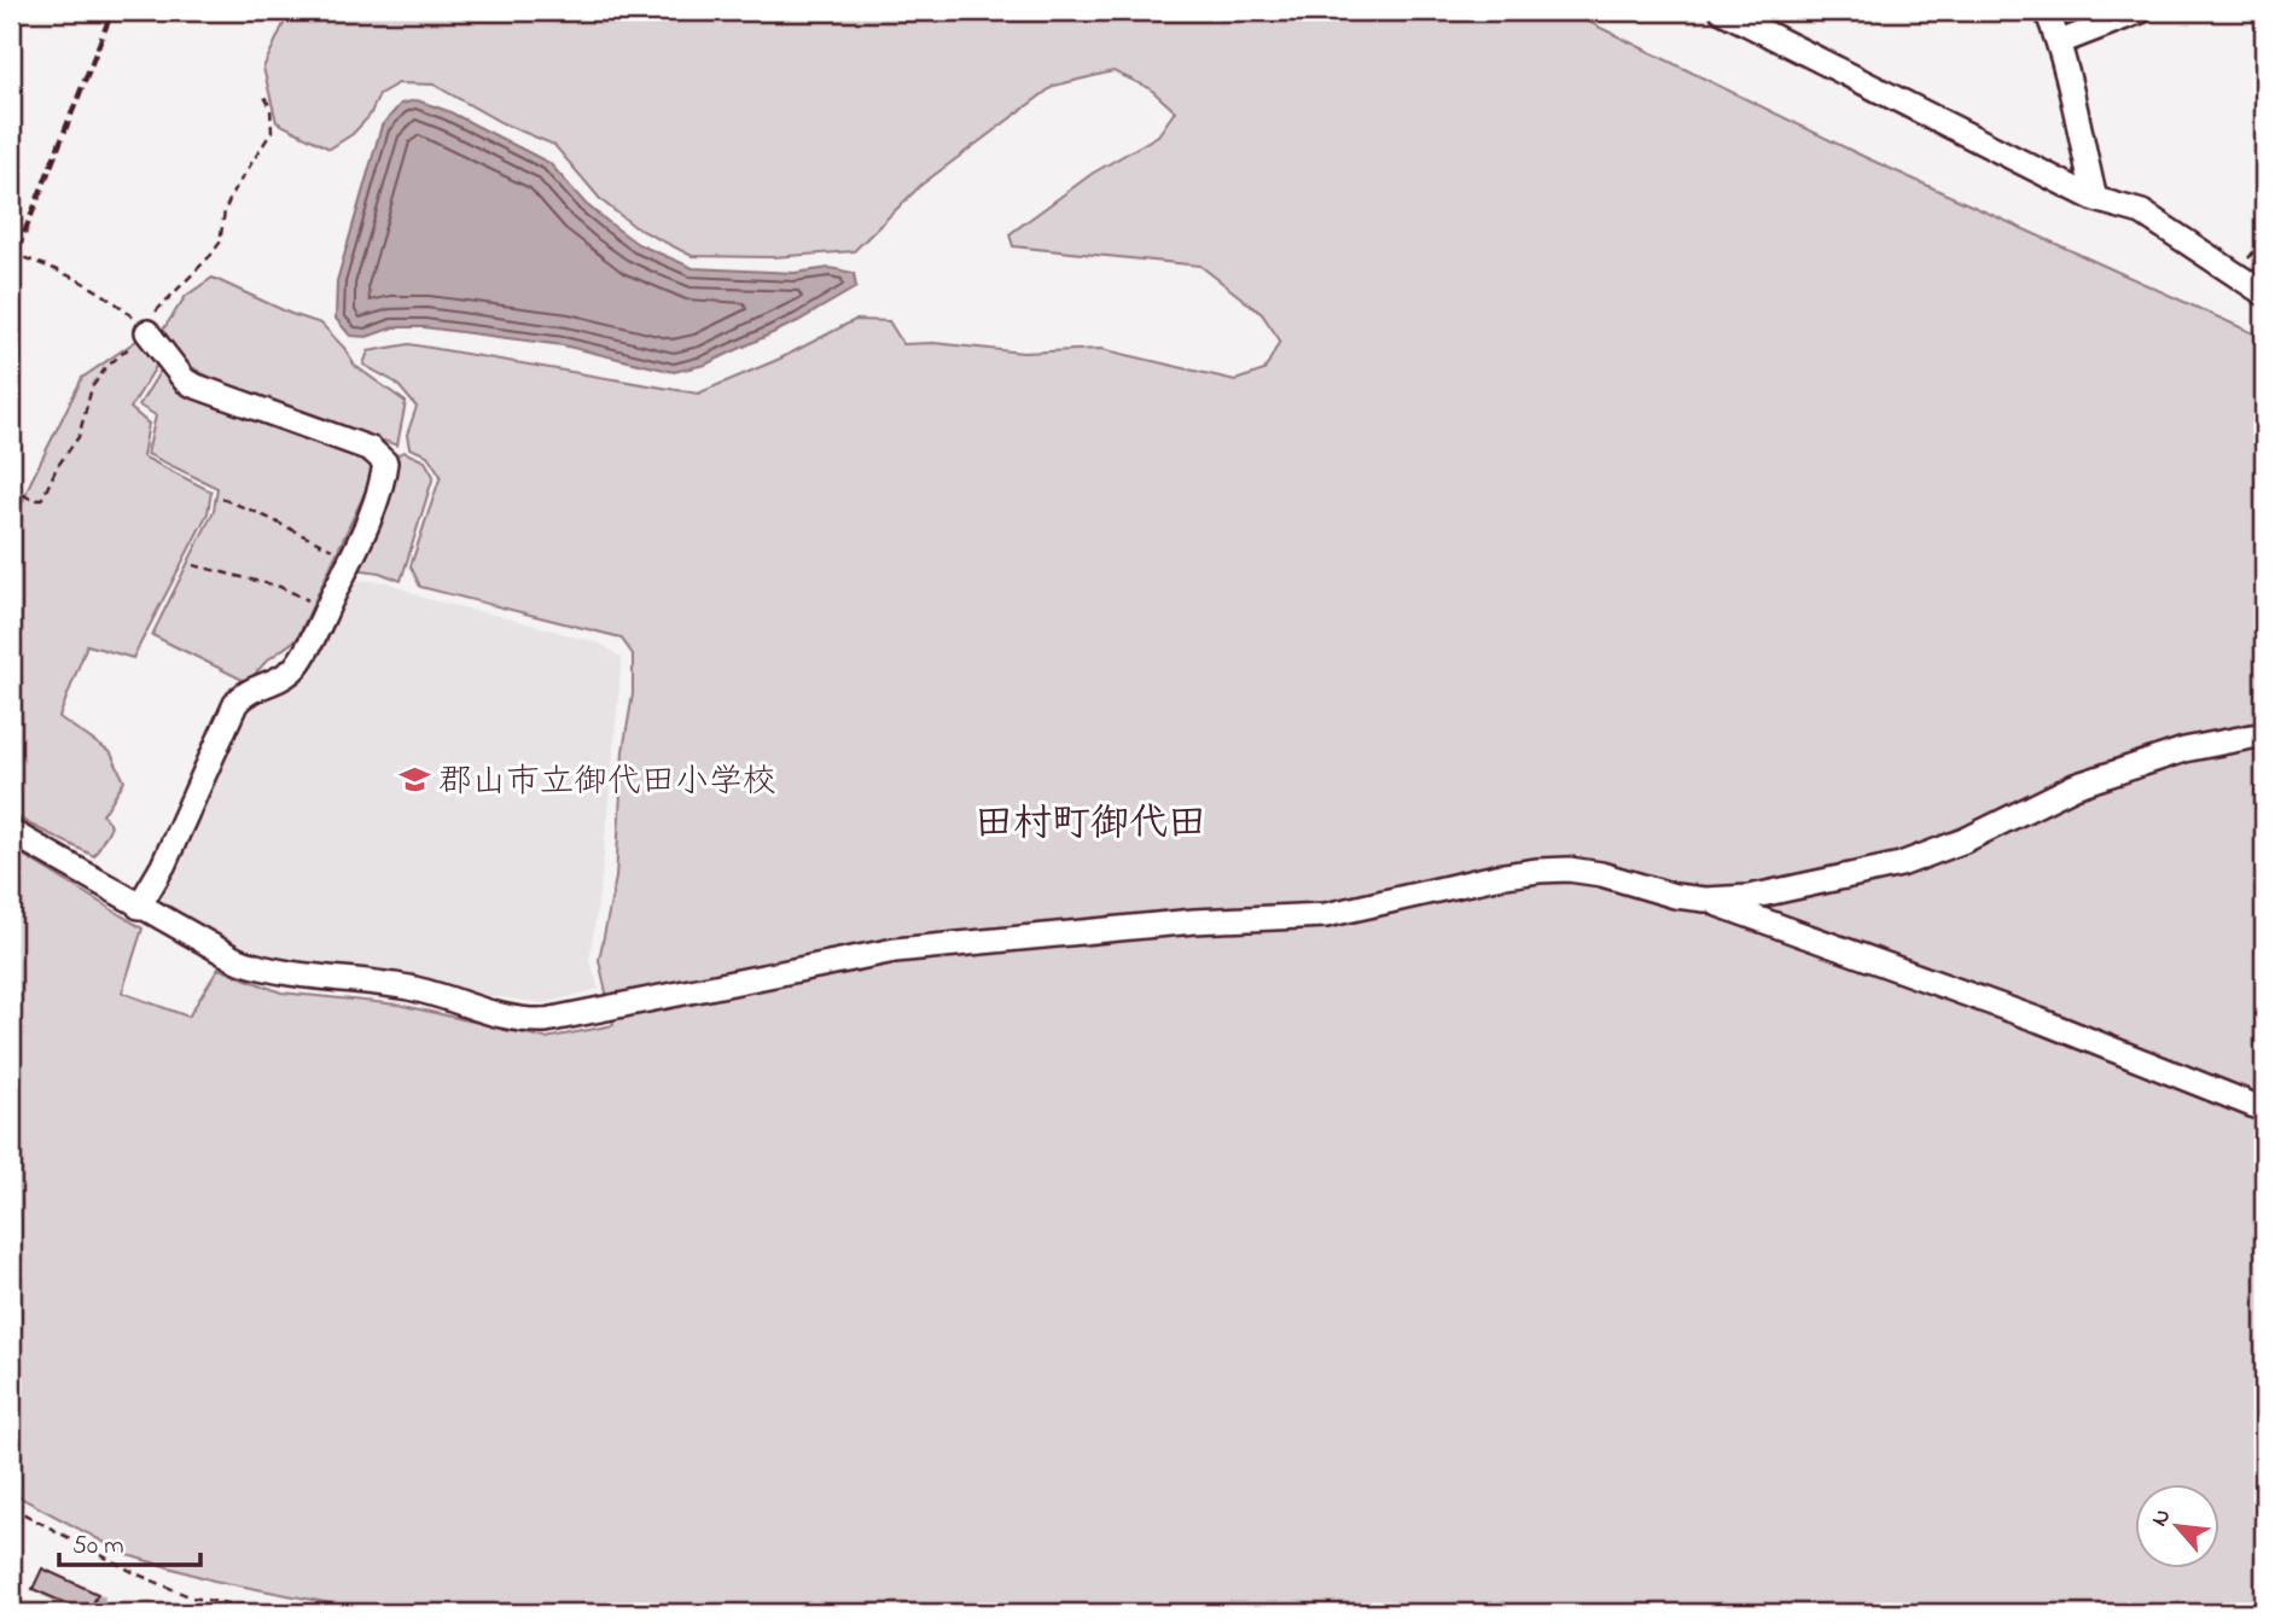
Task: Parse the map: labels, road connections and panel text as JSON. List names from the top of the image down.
{
  "districts": ["田村町御代田"],
  "places": {
    "school or university": ["郡山市立御代田小学校"]
  },
  "scale_bar": "50 m",
  "north": "top left"
}
